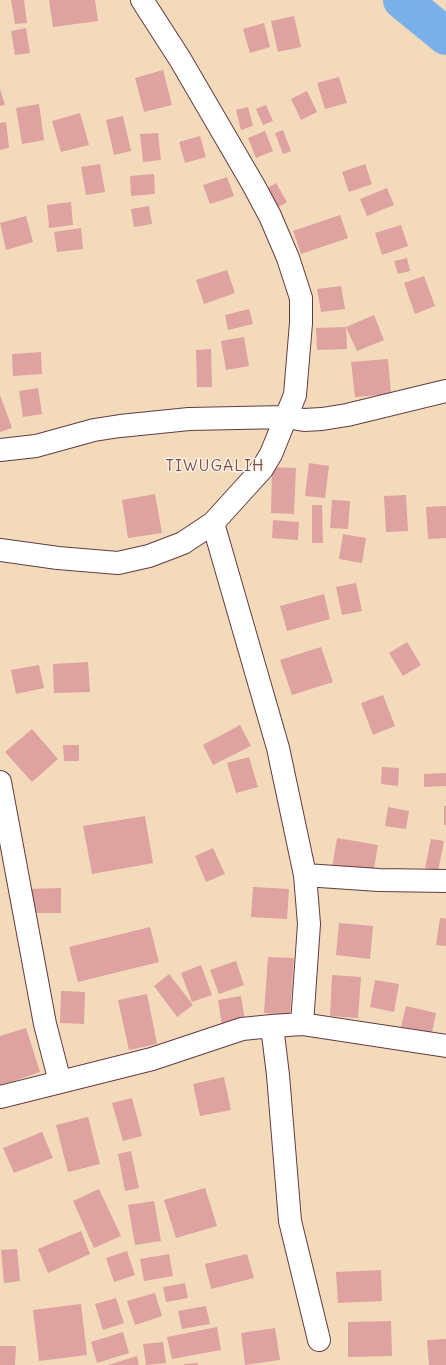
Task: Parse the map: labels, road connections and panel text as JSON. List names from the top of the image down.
{
  "districts": ["TIWUGALIH"]
}
